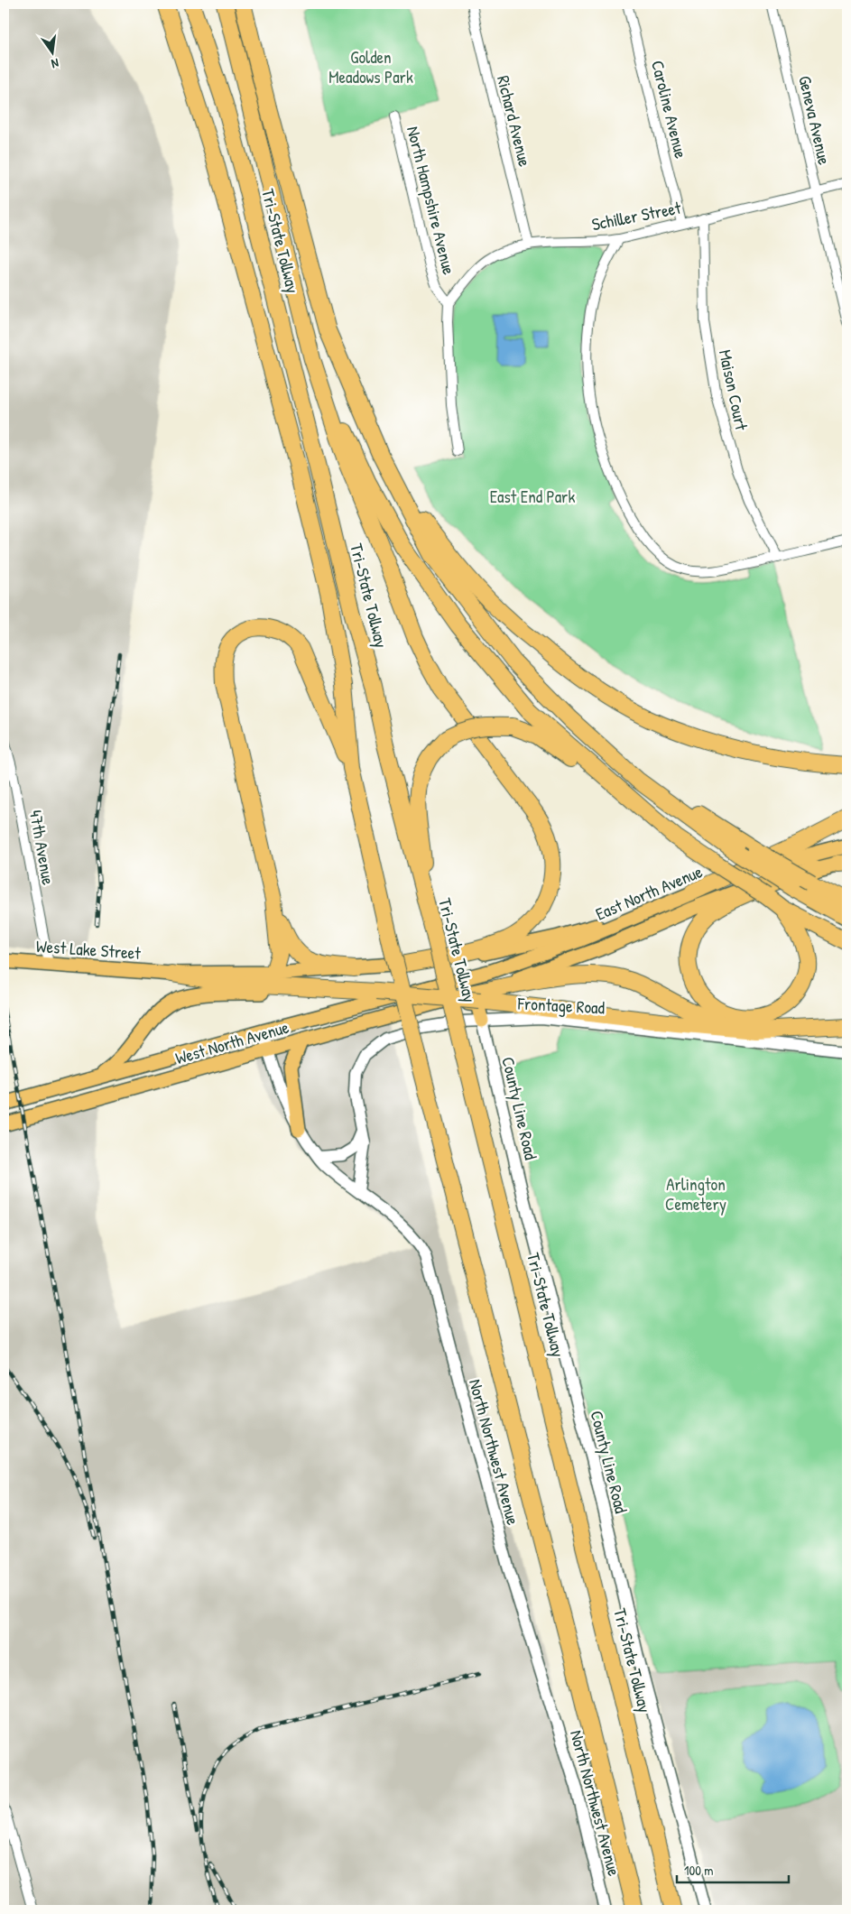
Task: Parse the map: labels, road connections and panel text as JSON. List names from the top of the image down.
{
  "streets": {
    "highway": ["Tri-State Tollway"],
    "main road": ["East North Avenue", "West Lake Street", "West North Avenue"],
    "street": [
      "Caroline Avenue",
      "Geneva Avenue",
      "Richard Avenue",
      "North Hampshire Avenue",
      "Schiller Street",
      "Maison Court",
      "47th Avenue",
      "Frontage Road",
      "County Line Road",
      "North Northwest Avenue"
    ]
  },
  "crossings": [
    ["Caroline Avenue", "Schiller Street"],
    ["Geneva Avenue", "Schiller Street"],
    ["Richard Avenue", "Schiller Street"],
    ["North Hampshire Avenue", "Schiller Street"],
    ["Schiller Street", "Maison Court"],
    ["47th Avenue", "West Lake Street"],
    ["East North Avenue", "West Lake Street"],
    ["East North Avenue", "West North Avenue"],
    ["Frontage Road", "County Line Road"],
    ["Frontage Road", "North Northwest Avenue"],
    ["West North Avenue", "North Northwest Avenue"]
  ],
  "parks": ["Golden Meadows Park", "East End Park", "Arlington Cemetery"],
  "scale_bar": "100 m",
  "north": "bottom"
}
